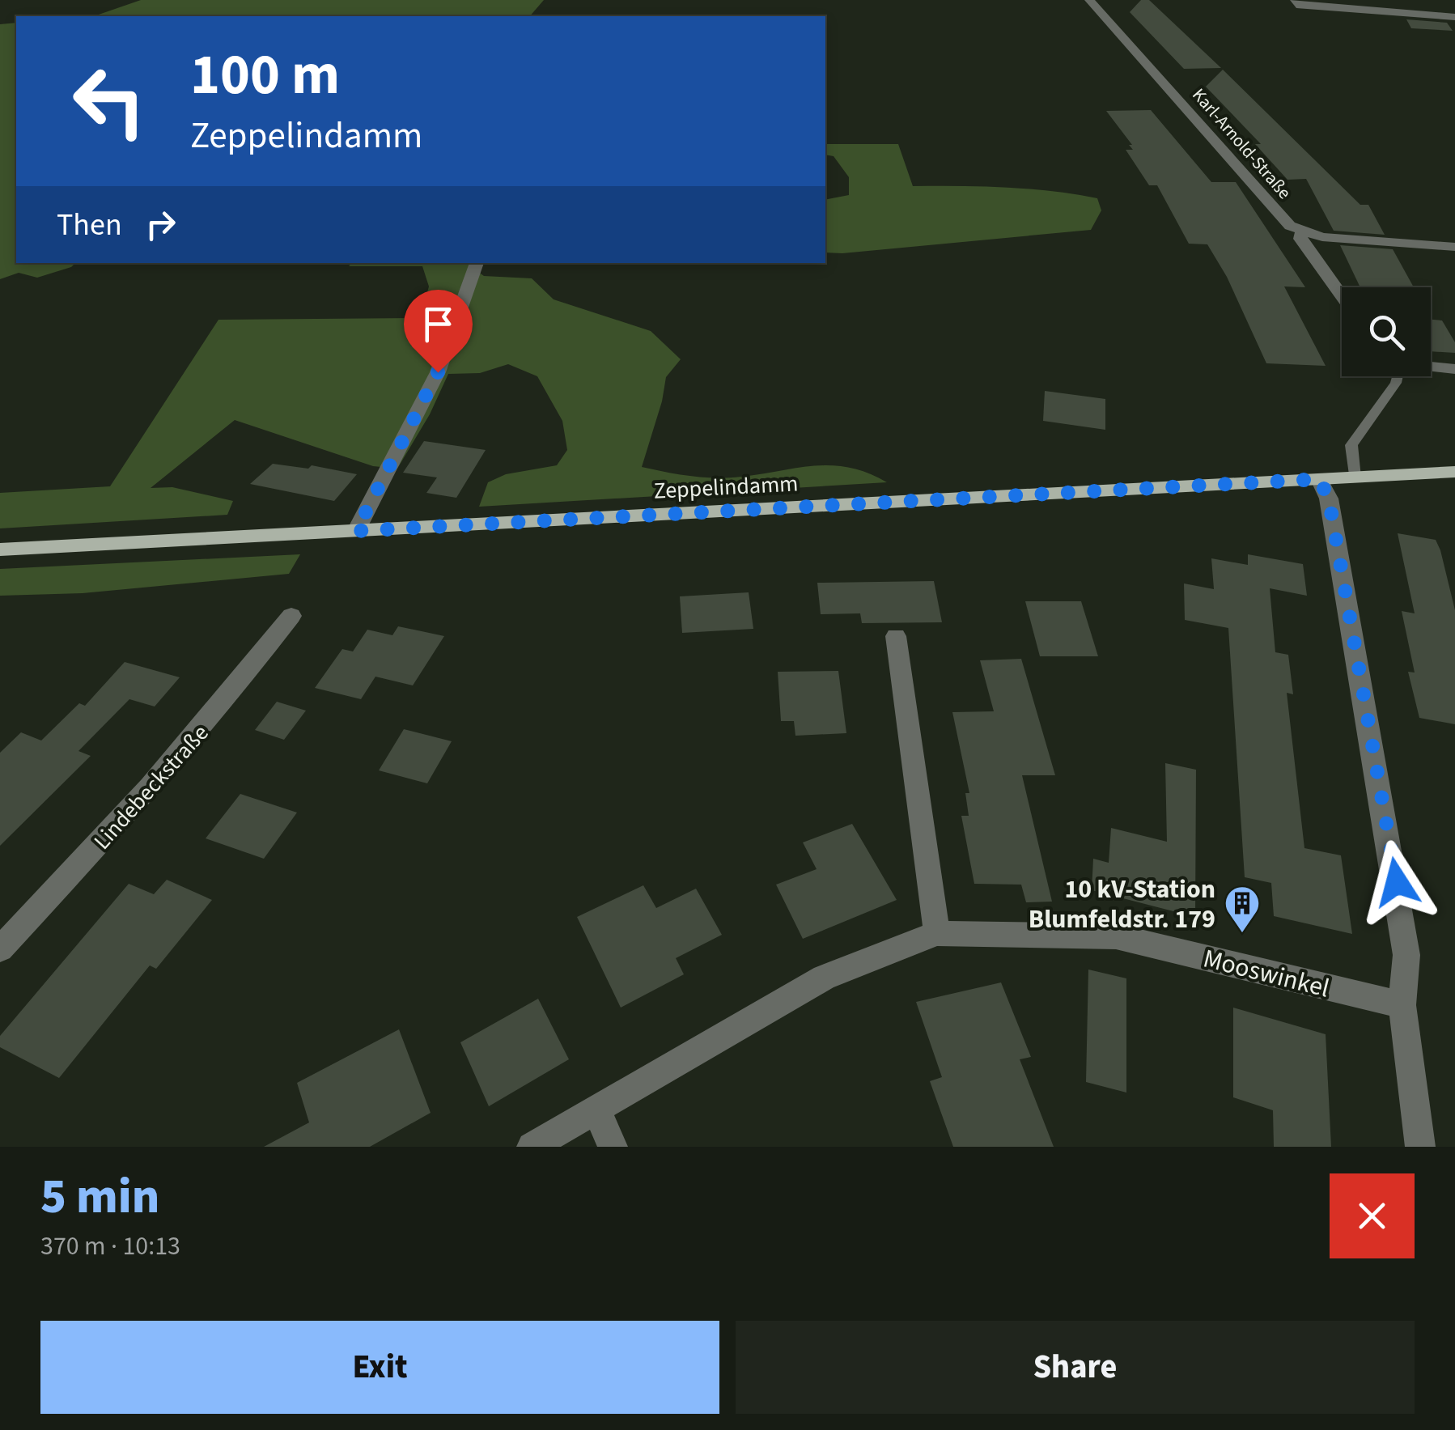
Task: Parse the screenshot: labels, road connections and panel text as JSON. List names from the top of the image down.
{
  "streets": {
    "main road": ["Zeppelindamm"],
    "street": ["Karl-Arnold-Straße", "Lindebeckstraße", "Mooswinkel"]
  },
  "places": {
    "building": ["10 kV-Station Blumfeldstr. 179"]
  },
  "page": {
    "turn": ["100 m", "Zeppelindamm"],
    "then": "Then",
    "heading": ["5 min", "370 m · 10:13"],
    "buttons": ["Exit", "Share"]
  }
}
